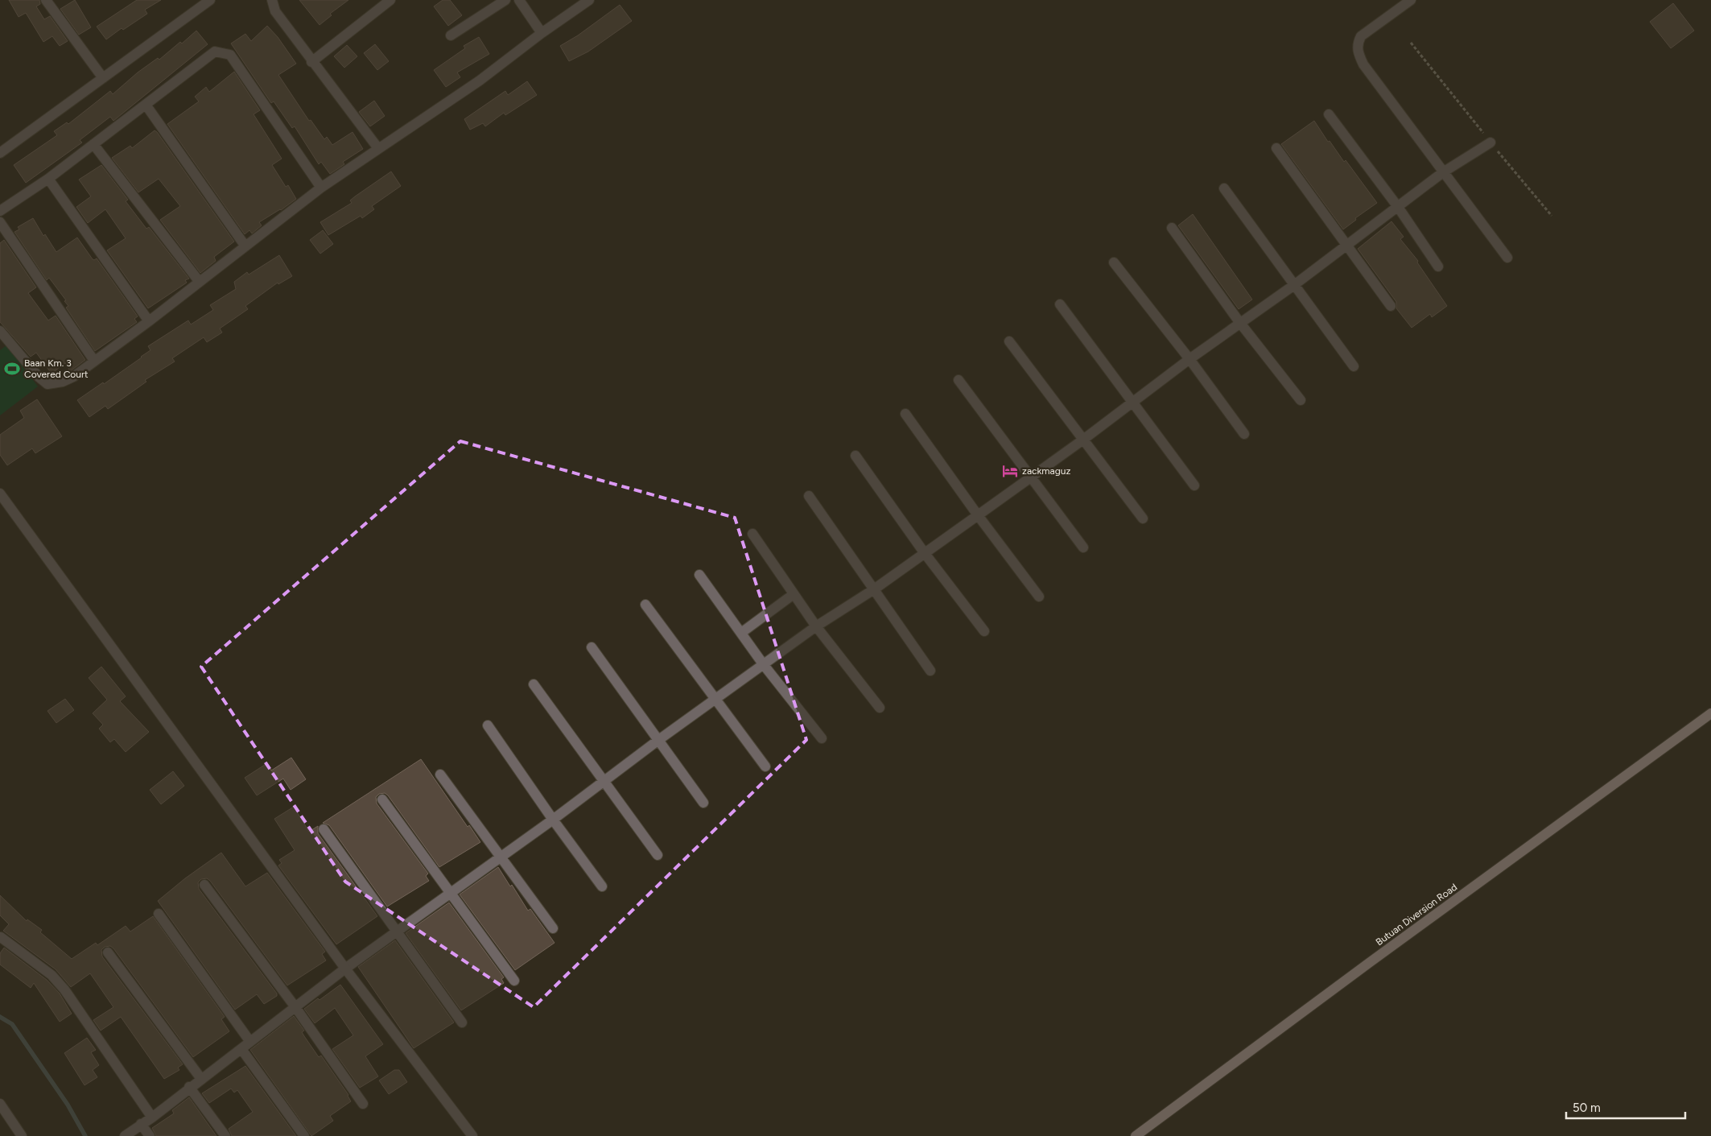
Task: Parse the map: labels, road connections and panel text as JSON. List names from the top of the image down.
{
  "streets": {
    "main road": ["Butuan Diversion Road"]
  },
  "places": {
    "sports": ["Baan Km. 3 Covered Court"],
    "hotel": ["zackmaguz"]
  },
  "scale_bar": "50 m"
}
